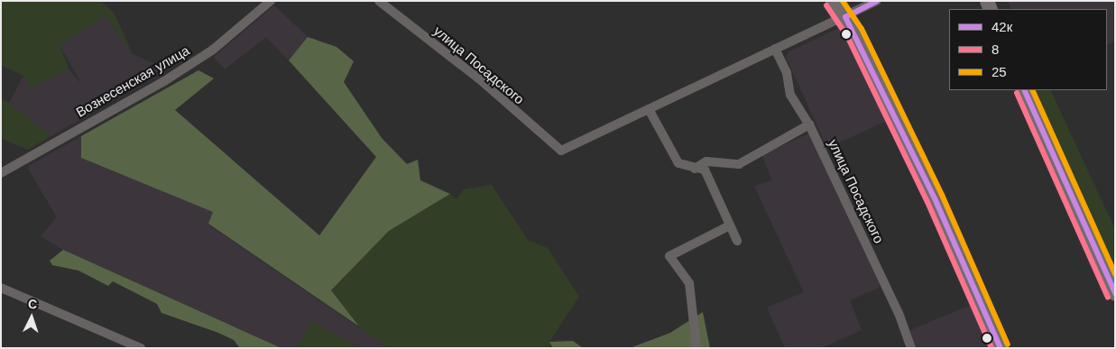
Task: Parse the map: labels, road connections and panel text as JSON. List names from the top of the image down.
{
  "streets": {
    "street": ["улица Посадского", "Вознесенская улица"]
  },
  "lines": ["transit line 42к", "transit line 25", "transit line 8"],
  "legend": ["42к", "8", "25"],
  "north": "top"
}
